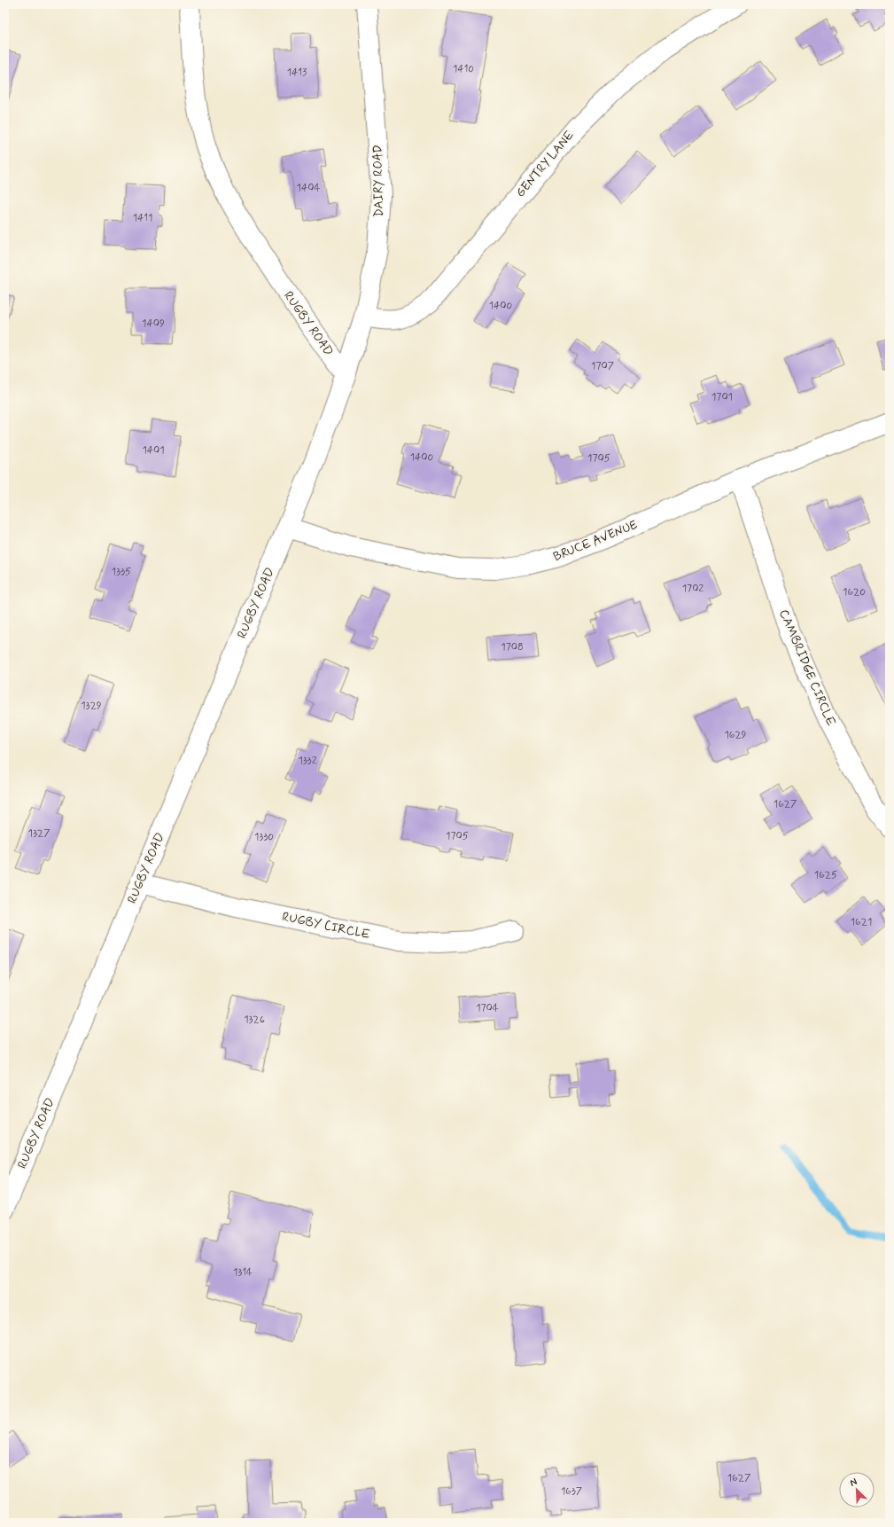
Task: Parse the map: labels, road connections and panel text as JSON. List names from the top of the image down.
{
  "streets": {
    "street": [
      "GENTRY LANE",
      "DAIRY ROAD",
      "RUGBY ROAD",
      "BRUCE AVENUE",
      "CAMBRIDGE CIRCLE",
      "RUGBY CIRCLE"
    ]
  },
  "crossings": [
    ["GENTRY LANE", "DAIRY ROAD"],
    ["DAIRY ROAD", "RUGBY ROAD"],
    ["RUGBY ROAD", "BRUCE AVENUE"],
    ["RUGBY ROAD", "RUGBY CIRCLE"],
    ["BRUCE AVENUE", "CAMBRIDGE CIRCLE"]
  ],
  "house_numbers": [
    "1410",
    "1413",
    "1404",
    "1411",
    "1400",
    "1409",
    "1707",
    "1701",
    "1401",
    "1400",
    "1705",
    "1335",
    "1702",
    "1620",
    "1708",
    "1329",
    "1629",
    "1332",
    "1627",
    "1327",
    "1705",
    "1330",
    "1625",
    "1621",
    "1704",
    "1326",
    "1314",
    "1627",
    "1637"
  ],
  "north": "top left"
}
